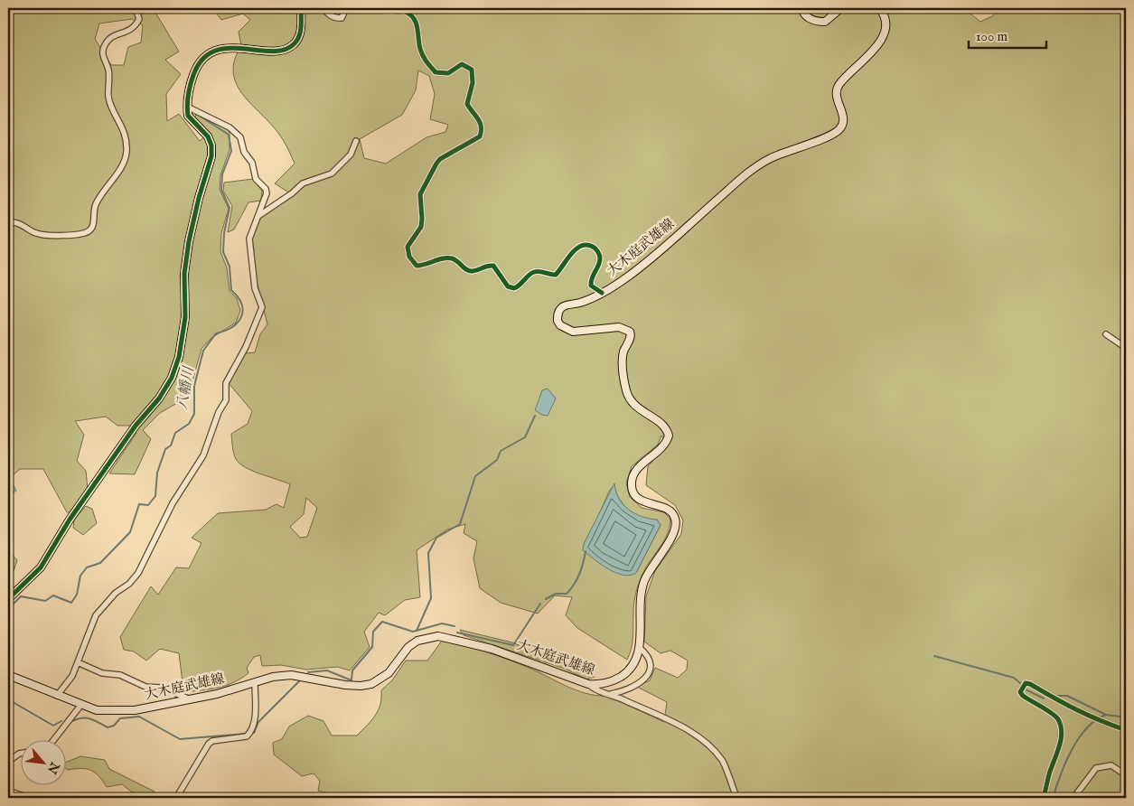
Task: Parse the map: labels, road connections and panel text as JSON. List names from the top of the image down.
{
  "streets": {
    "main road": ["大木庭武雄線"]
  },
  "water": ["八幡川"],
  "scale_bar": "100 m",
  "north": "bottom right"
}
